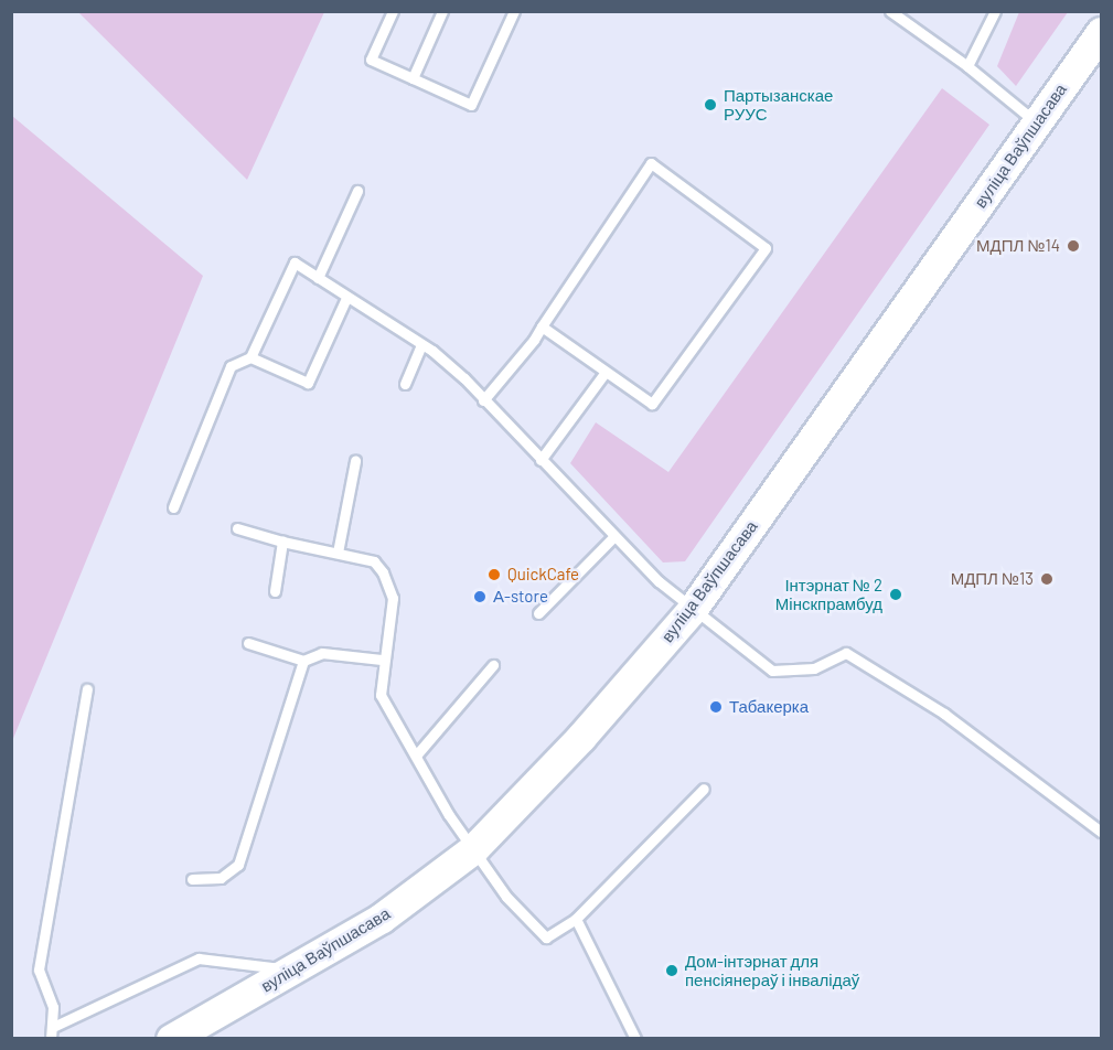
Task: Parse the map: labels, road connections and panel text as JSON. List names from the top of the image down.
{
  "streets": {
    "main road": ["вуліца Ваўпшасава"]
  },
  "places": [
    "Партызанскае РУУС",
    "МДПЛ №14",
    "QuickCafe",
    "МДПЛ №13",
    "Інтэрнат № 2 Мінскпрамбуд",
    "А-store",
    "Табакерка",
    "Дом-інтэрнат для пенсіянераў і інвалідаў"
  ]
}
